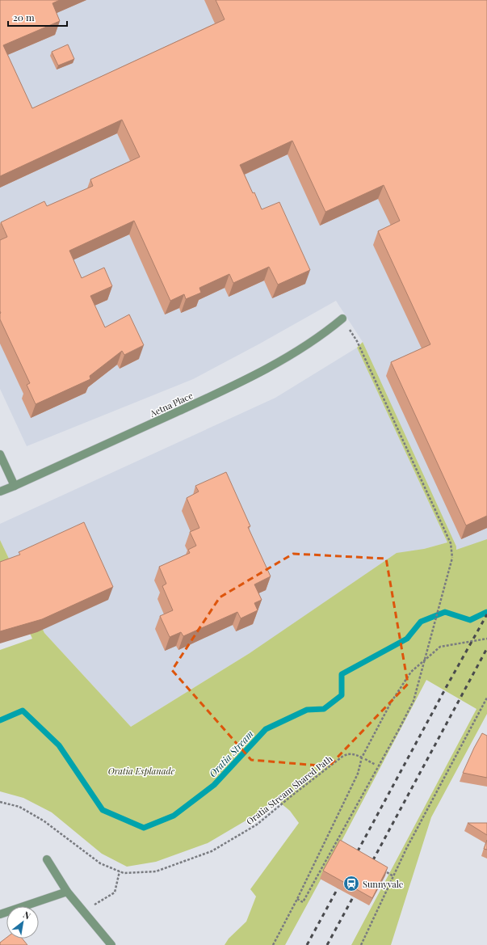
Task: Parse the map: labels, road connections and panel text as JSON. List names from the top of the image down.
{
  "streets": {
    "street": ["Aetna Place"],
    "path": ["Oratia Stream Shared Path"]
  },
  "water": ["Oratia Stream"],
  "parks": ["Oratia Esplanade"],
  "places": {
    "station": ["Sunnyvale"]
  },
  "scale_bar": "20 m",
  "north": "top right"
}
